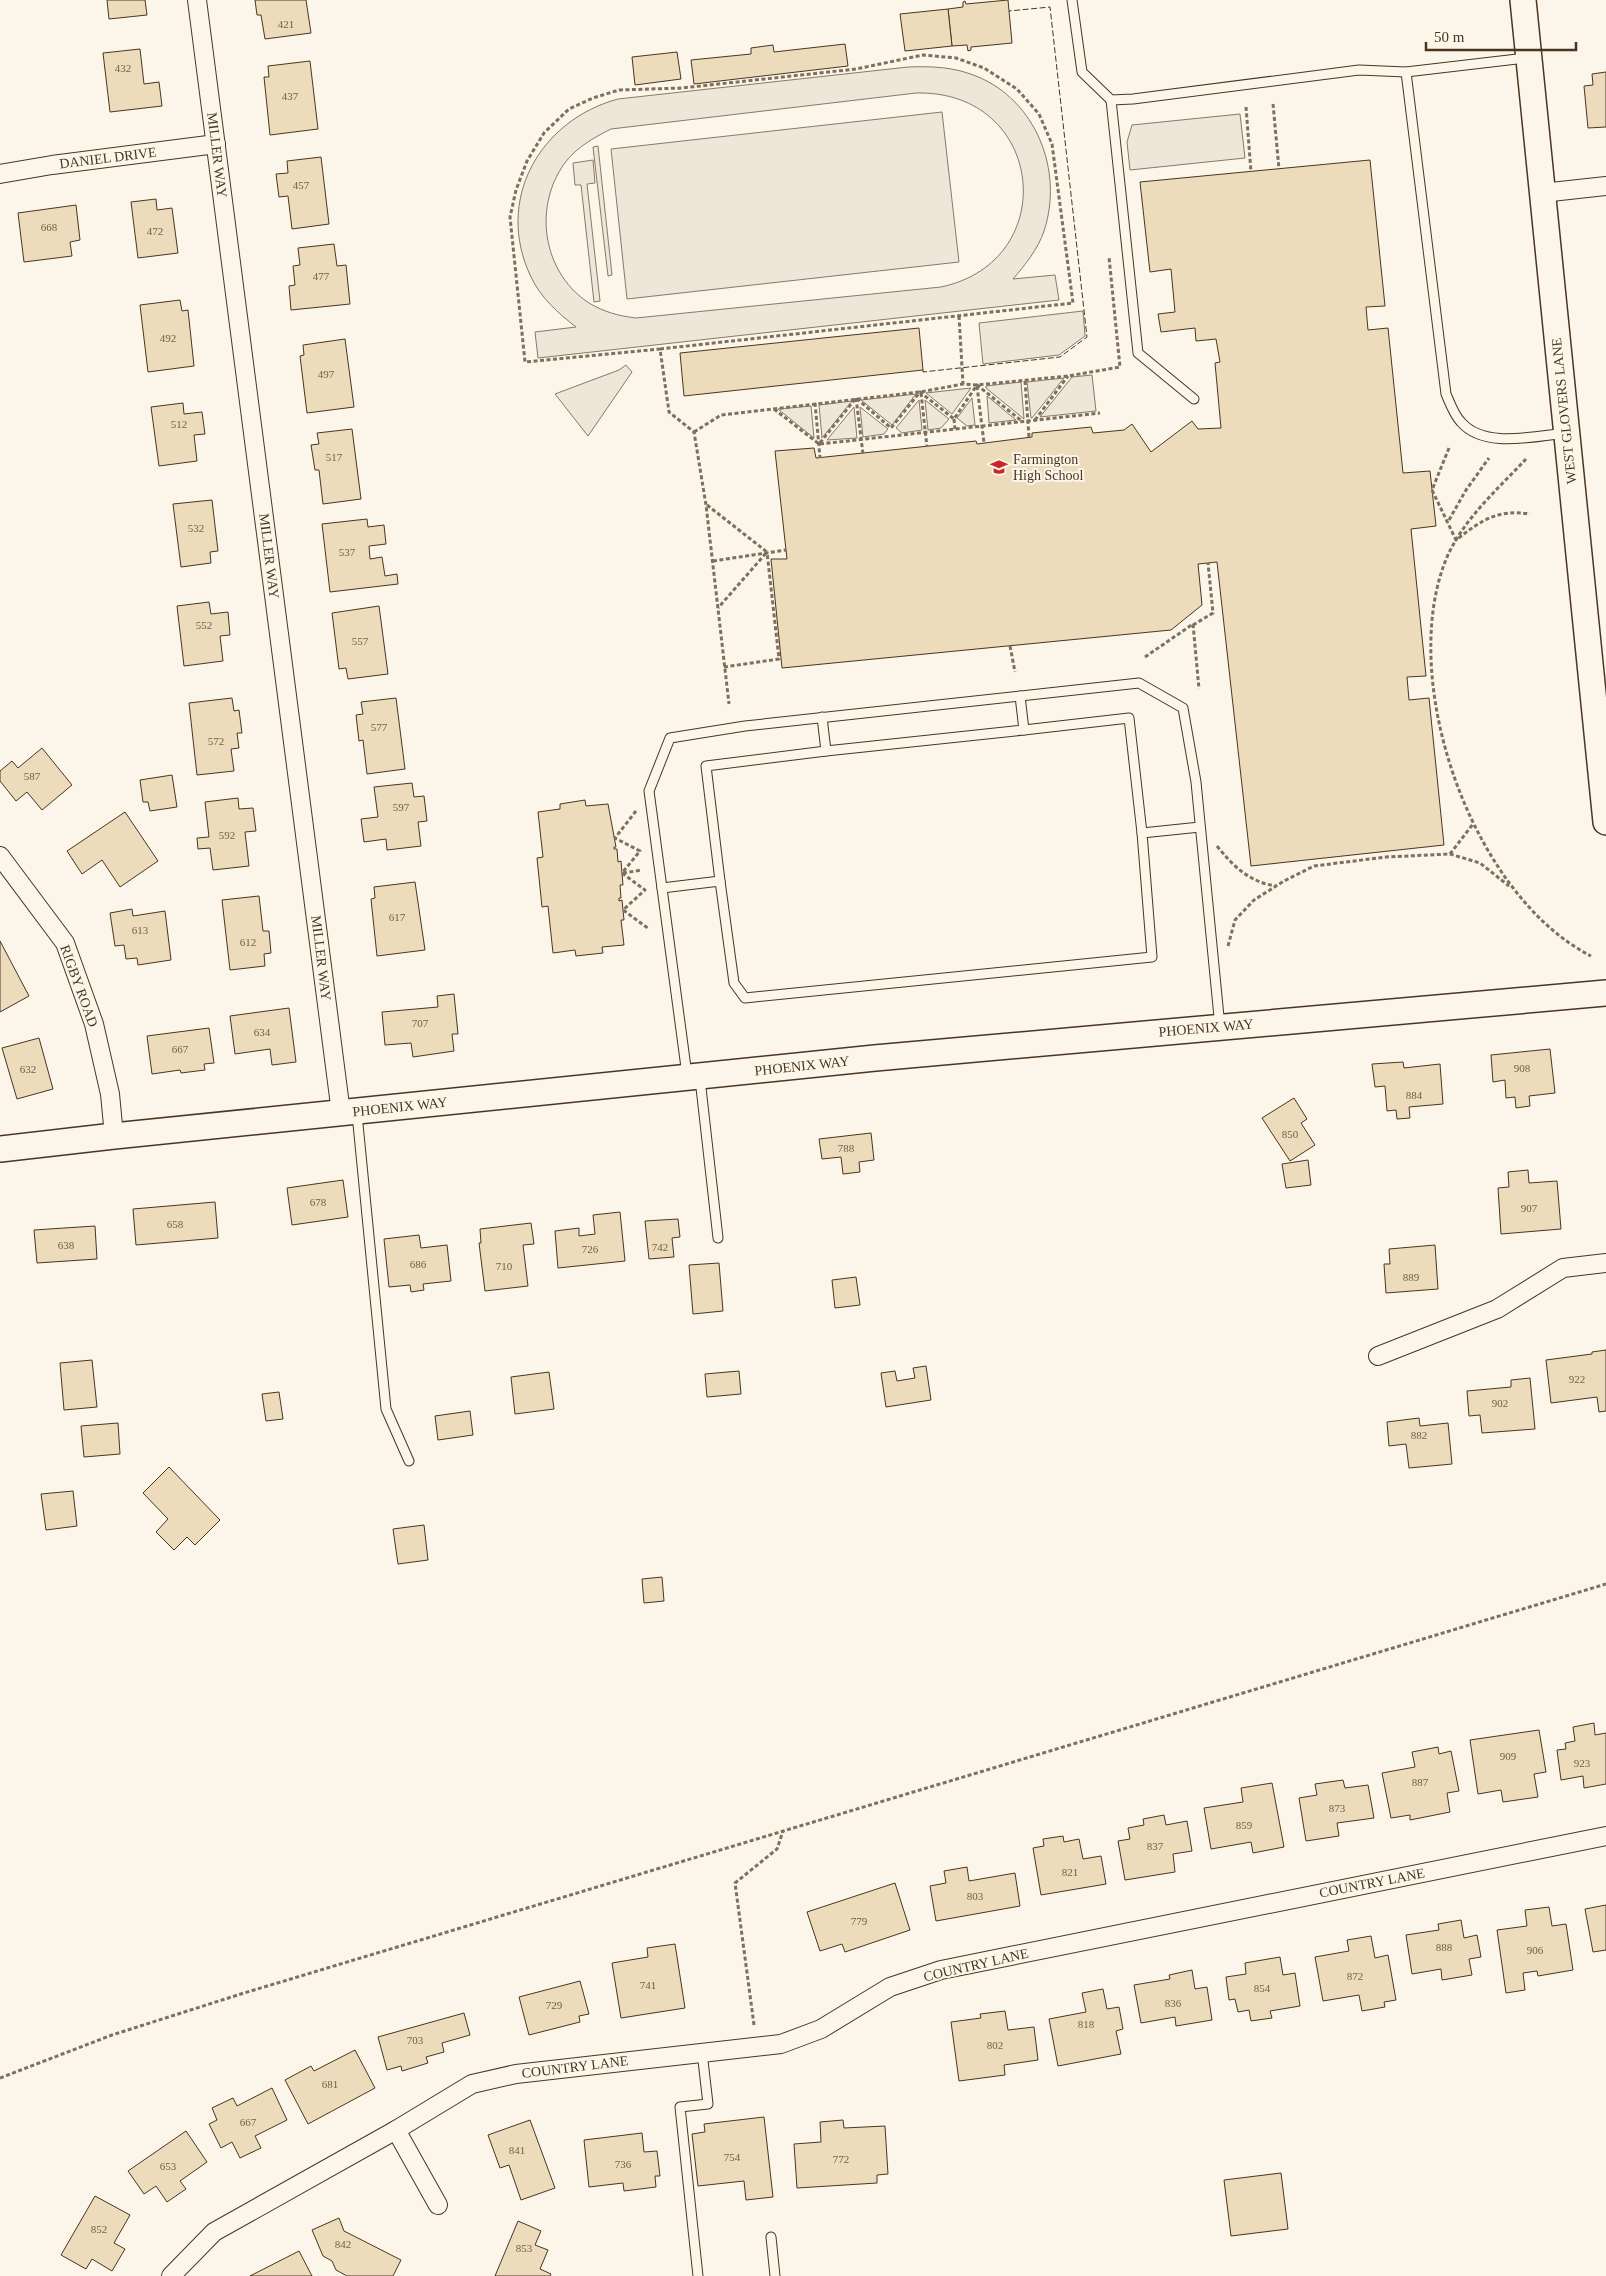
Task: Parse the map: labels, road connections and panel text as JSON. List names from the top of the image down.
{
  "streets": {
    "street": [
      "MILLER WAY",
      "DANIEL DRIVE",
      "WEST GLOVERS LANE",
      "RIGBY ROAD",
      "PHOENIX WAY",
      "COUNTRY LANE"
    ]
  },
  "crossings": [
    ["MILLER WAY", "DANIEL DRIVE"],
    ["MILLER WAY", "PHOENIX WAY"],
    ["RIGBY ROAD", "PHOENIX WAY"]
  ],
  "places": {
    "school or university": ["Farmington High School"]
  },
  "house_numbers": [
    "421",
    "432",
    "437",
    "457",
    "668",
    "472",
    "477",
    "492",
    "497",
    "512",
    "517",
    "532",
    "537",
    "552",
    "557",
    "577",
    "572",
    "587",
    "597",
    "592",
    "617",
    "613",
    "612",
    "707",
    "634",
    "667",
    "908",
    "632",
    "884",
    "850",
    "788",
    "678",
    "907",
    "658",
    "638",
    "742",
    "726",
    "686",
    "710",
    "889",
    "922",
    "902",
    "882",
    "909",
    "923",
    "887",
    "873",
    "859",
    "837",
    "821",
    "803",
    "779",
    "888",
    "906",
    "872",
    "741",
    "854",
    "836",
    "729",
    "818",
    "703",
    "802",
    "681",
    "667",
    "841",
    "754",
    "772",
    "736",
    "653",
    "852",
    "842",
    "853"
  ],
  "scale_bar": "50 m"
}
